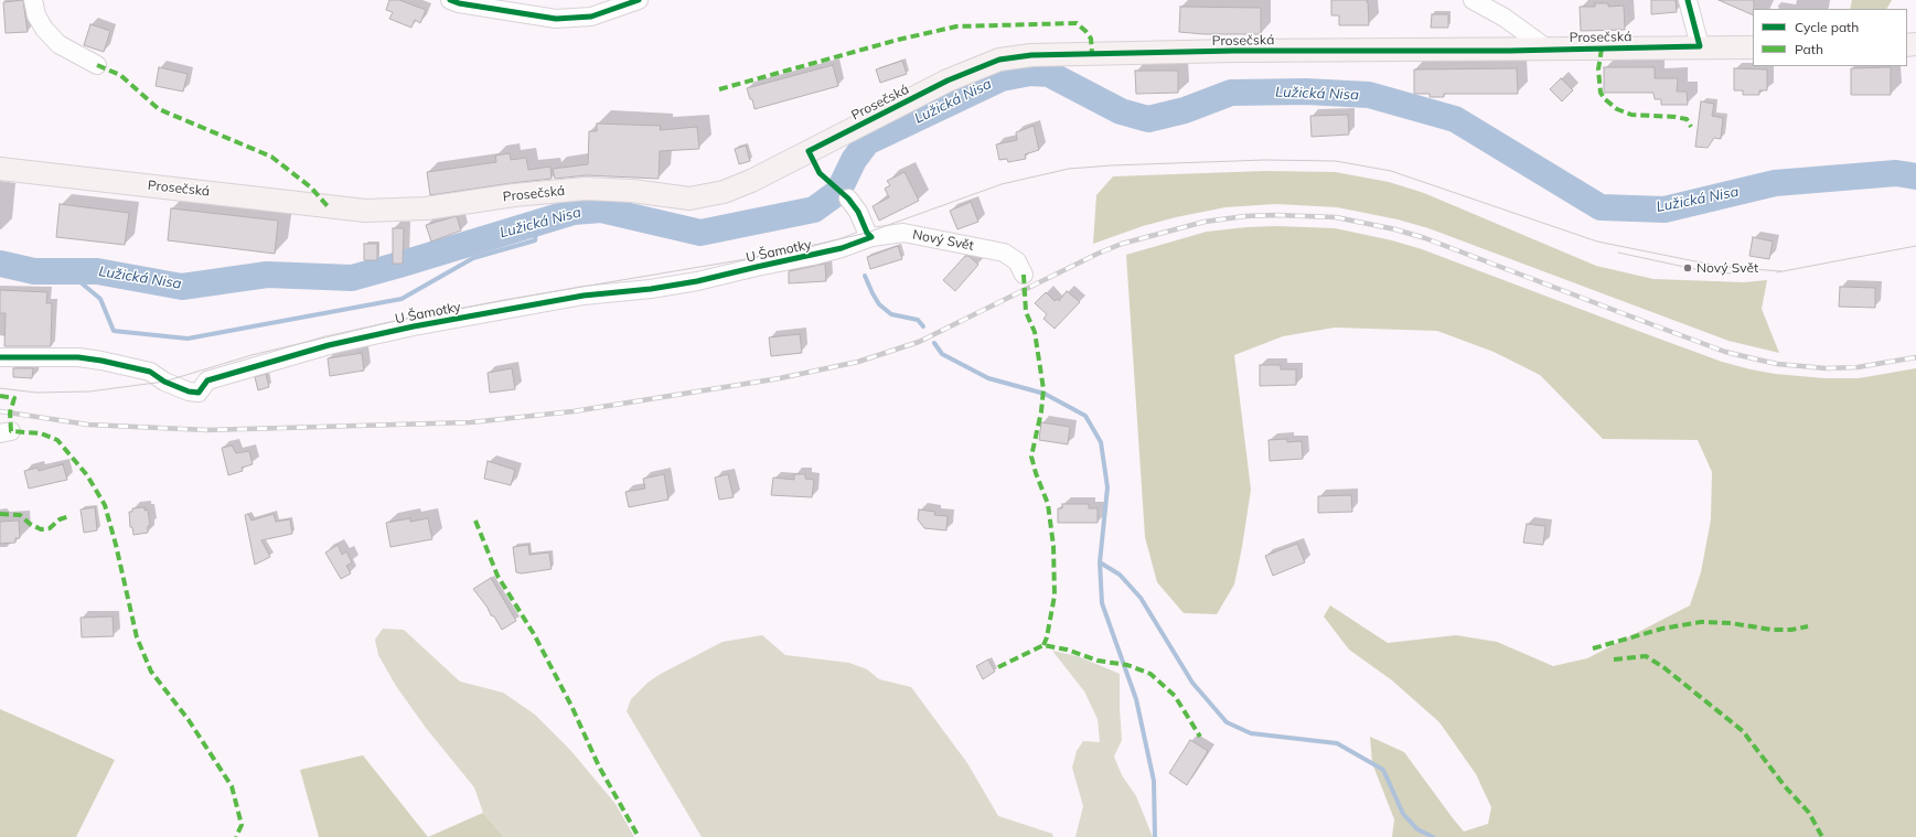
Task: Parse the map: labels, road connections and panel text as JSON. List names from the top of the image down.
{
  "streets": {
    "main road": ["Prosečská"],
    "street": ["Nový Svět", "U Šamotky"]
  },
  "crossings": [
    ["Nový Svět", "U Šamotky"]
  ],
  "water": ["Lužická Nisa"],
  "places": ["Nový Svět"],
  "legend": ["Cycle path", "Path"]
}
